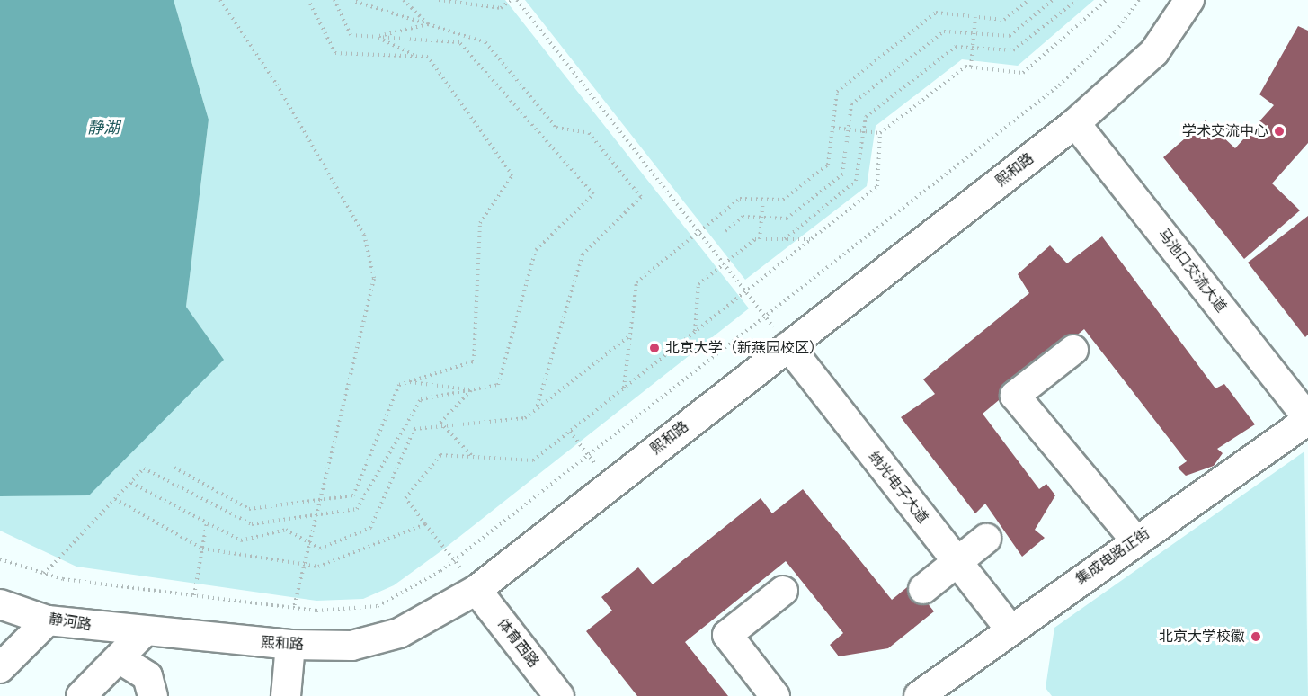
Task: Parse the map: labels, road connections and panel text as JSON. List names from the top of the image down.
{
  "streets": {
    "street": [
      "熙和路",
      "马池口交流大道",
      "纳光电子大道",
      "集成电路正街",
      "静河路",
      "体育西路"
    ]
  },
  "crossings": [
    ["熙和路", "马池口交流大道"],
    ["熙和路", "纳光电子大道"],
    ["熙和路", "静河路"],
    ["熙和路", "体育西路"],
    ["马池口交流大道", "集成电路正街"],
    ["纳光电子大道", "集成电路正街"]
  ],
  "water": ["静湖"],
  "places": ["学术交流中心", "北京大学（新燕园校区）", "北京大学校徽"]
}
